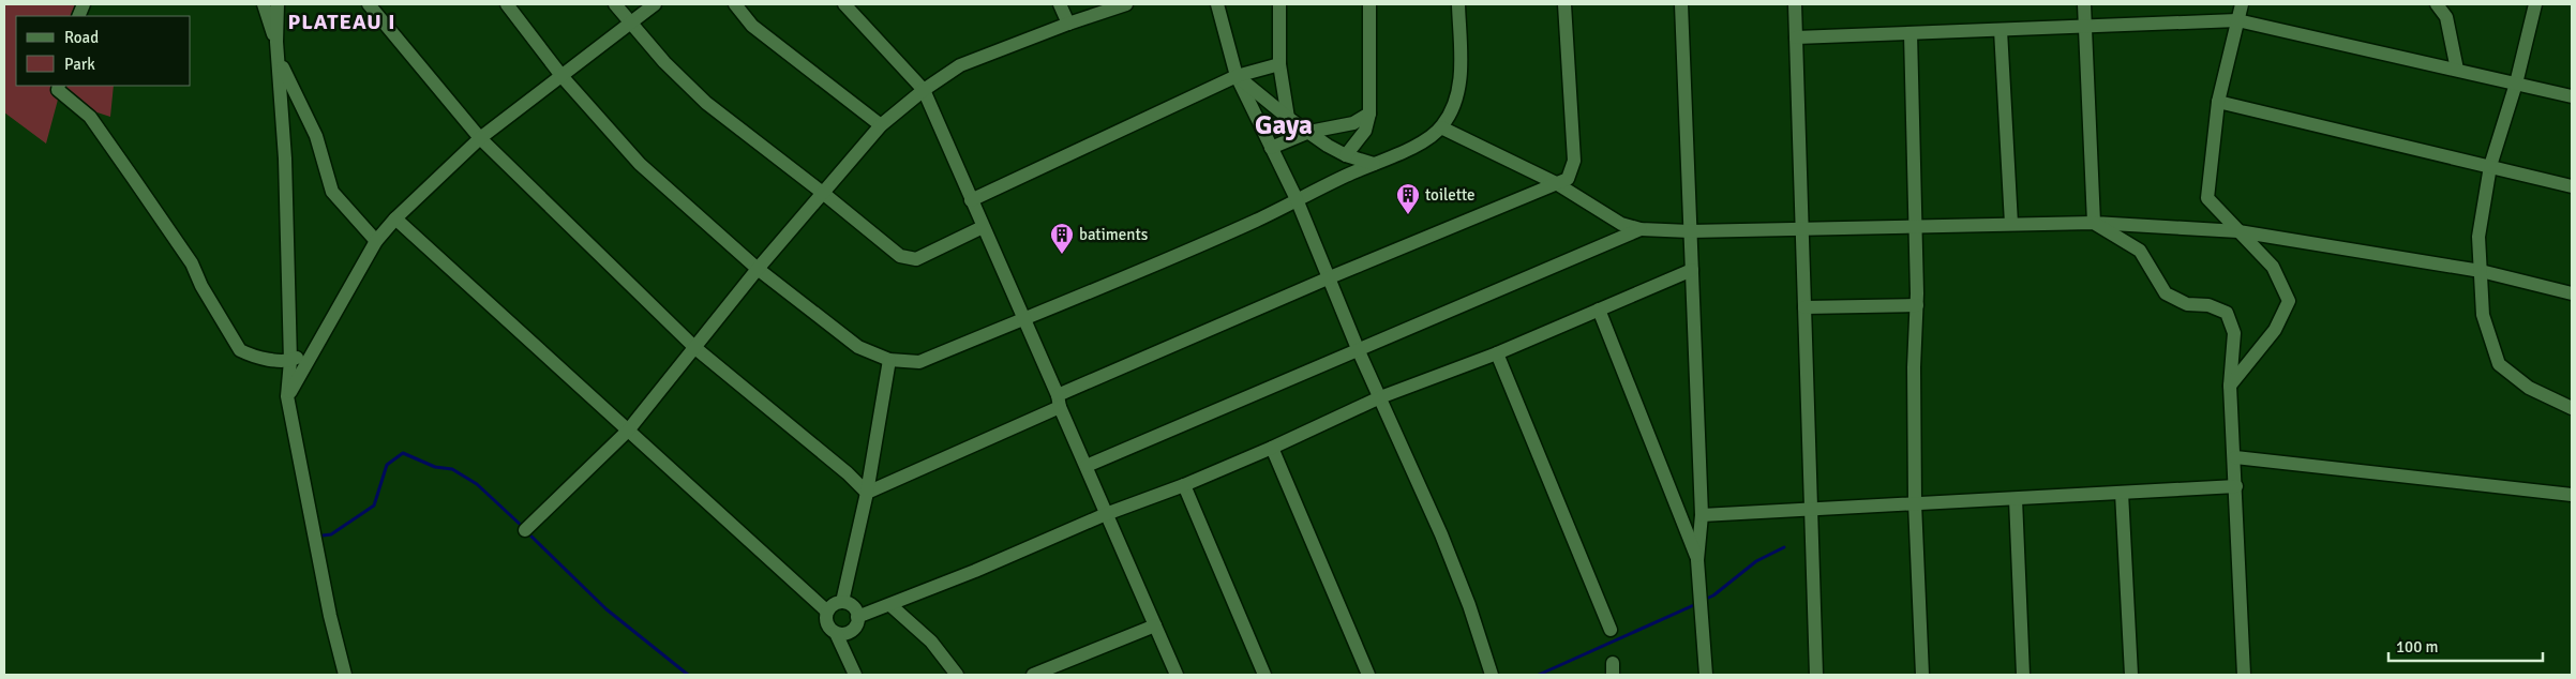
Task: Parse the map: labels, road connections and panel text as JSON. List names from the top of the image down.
{
  "districts": ["PLATEAU I", "Gaya"],
  "places": {
    "building": ["toilette", "batiments"]
  },
  "legend": ["Road", "Park"],
  "scale_bar": "100 m"
}
